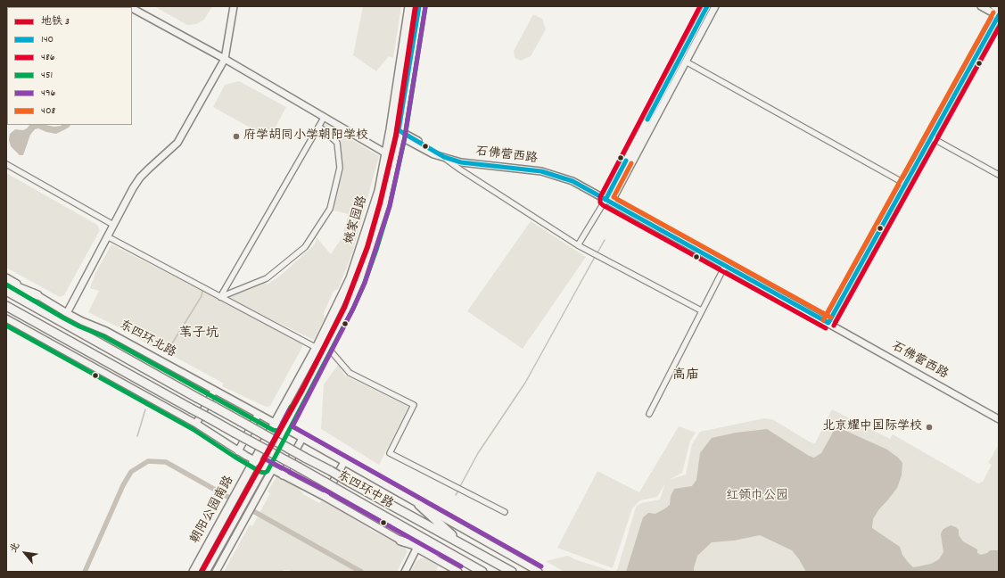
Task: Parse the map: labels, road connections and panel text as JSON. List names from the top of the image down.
{
  "streets": {
    "main road": [
      "姚家园路",
      "东四环北路",
      "东四环中路",
      "朝阳公园南路"
    ],
    "street": ["石佛营西路"]
  },
  "crossings": [
    ["石佛营西路", "姚家园路"],
    ["姚家园路", "东四环北路"],
    ["姚家园路", "东四环中路"],
    ["姚家园路", "朝阳公园南路"],
    ["东四环北路", "东四环中路"],
    ["东四环北路", "朝阳公园南路"],
    ["东四环中路", "朝阳公园南路"]
  ],
  "districts": ["苇子坑", "高庙"],
  "parks": ["红领巾公园"],
  "places": ["府学胡同小学朝阳学校", "北京耀中国际学校"],
  "lines": [
    "metro line 3",
    "transit line 140",
    "transit line 486",
    "transit line 451",
    "transit line 496",
    "transit line 408"
  ],
  "legend": [
    "地铁 3",
    "140",
    "486",
    "451",
    "496",
    "408"
  ],
  "north": "top left"
}
